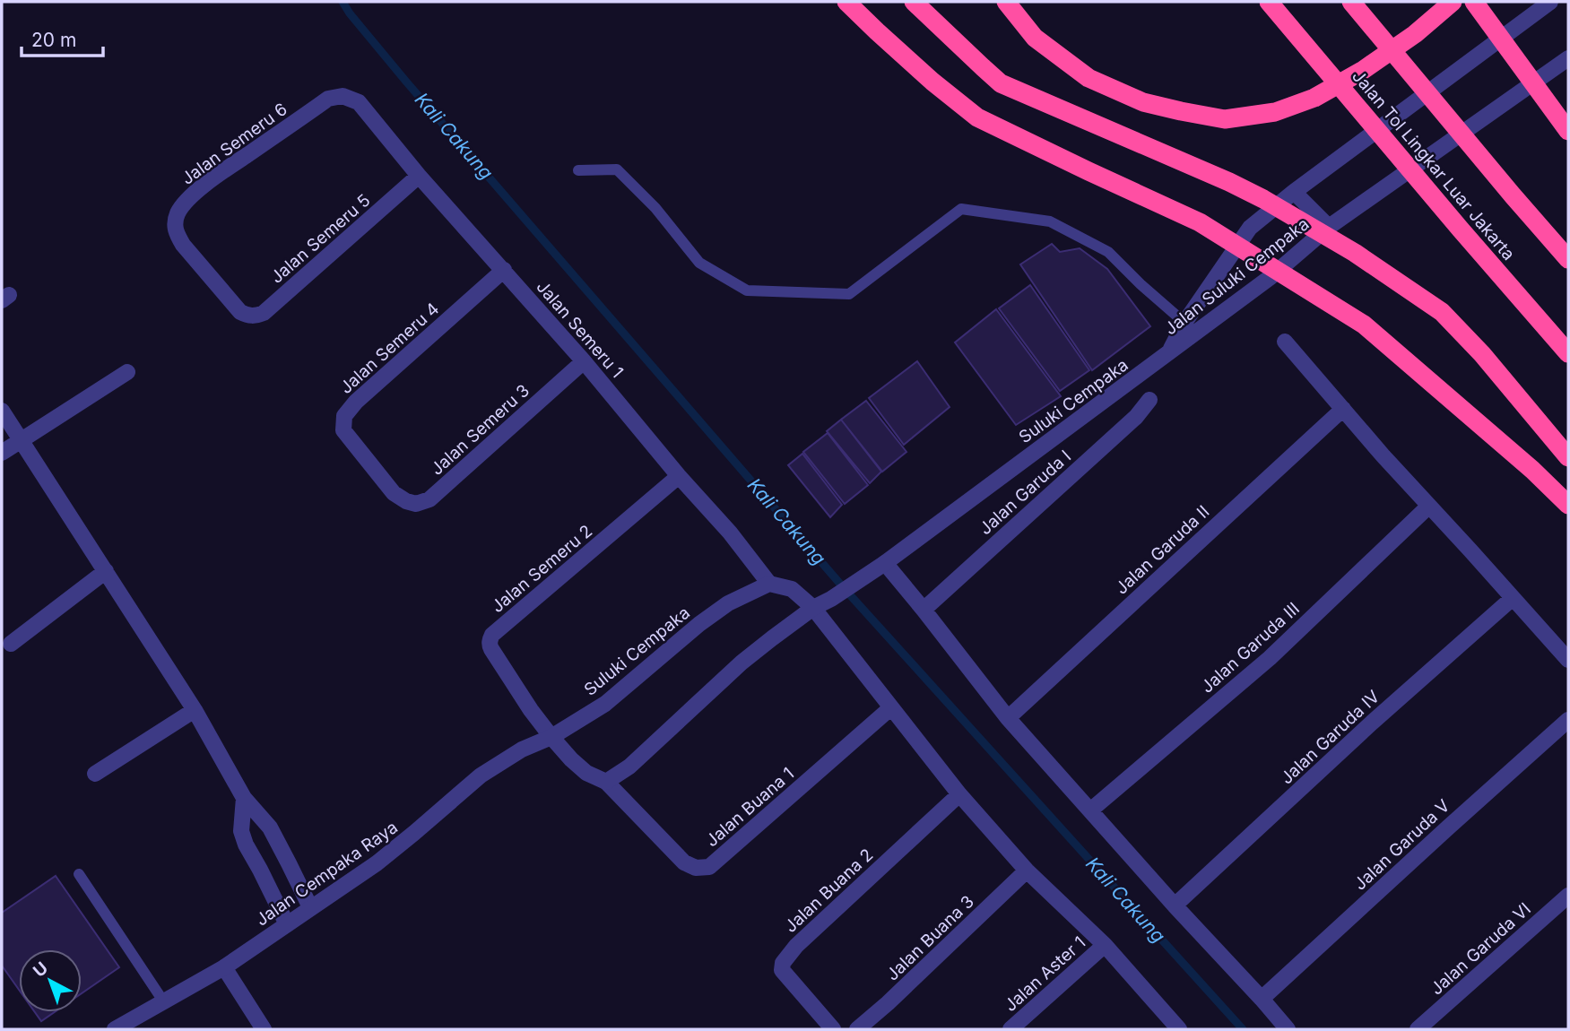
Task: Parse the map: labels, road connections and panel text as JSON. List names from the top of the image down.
{
  "streets": {
    "highway": ["Jalan Tol Lingkar Luar Jakarta"],
    "street": [
      "Jalan Semeru 6",
      "Jalan Semeru 5",
      "Jalan Suluki Cempaka",
      "Jalan Semeru 1",
      "Jalan Semeru 4",
      "Suluki Cempaka",
      "Jalan Semeru 3",
      "Jalan Garuda I",
      "Jalan Garuda II",
      "Jalan Semeru 2",
      "Jalan Garuda III",
      "Jalan Garuda IV",
      "Jalan Buana 1",
      "Jalan Garuda V",
      "Jalan Cempaka Raya",
      "Jalan Buana 2",
      "Jalan Buana 3",
      "Jalan Garuda VI",
      "Jalan Aster 1"
    ]
  },
  "crossings": [
    ["Jalan Semeru 6", "Jalan Semeru 5"],
    ["Jalan Semeru 6", "Jalan Semeru 1"],
    ["Jalan Semeru 5", "Jalan Semeru 1"],
    ["Jalan Suluki Cempaka", "Suluki Cempaka"],
    ["Jalan Semeru 1", "Jalan Semeru 4"],
    ["Jalan Semeru 1", "Suluki Cempaka"],
    ["Jalan Semeru 1", "Jalan Semeru 3"],
    ["Jalan Semeru 1", "Jalan Semeru 2"],
    ["Jalan Semeru 4", "Jalan Semeru 3"],
    ["Suluki Cempaka", "Jalan Semeru 2"],
    ["Suluki Cempaka", "Jalan Buana 1"],
    ["Suluki Cempaka", "Jalan Cempaka Raya"],
    ["Jalan Semeru 2", "Jalan Cempaka Raya"]
  ],
  "water": ["Kali Cakung"],
  "scale_bar": "20 m",
  "north": "top left"
}
